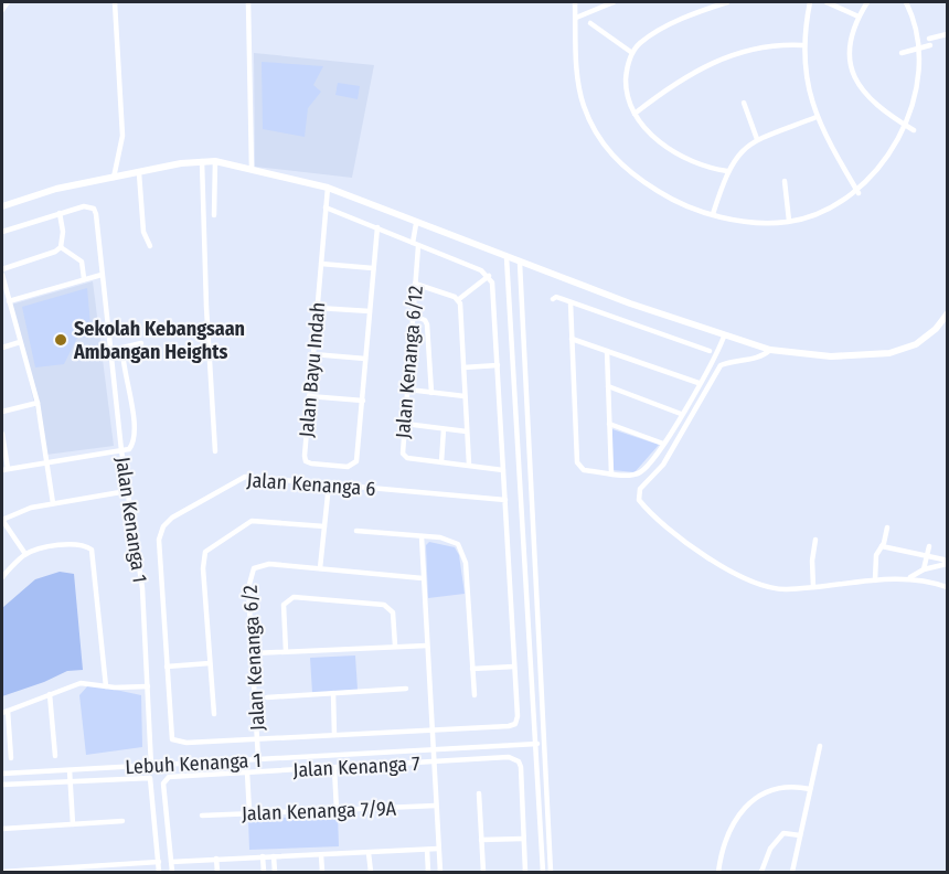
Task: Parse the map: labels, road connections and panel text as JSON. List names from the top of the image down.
{
  "streets": {
    "street": [
      "Jalan Kenanga 6/12",
      "Jalan Bayu Indah",
      "Jalan Kenanga 6",
      "Jalan Kenanga 1",
      "Jalan Kenanga 6/2",
      "Lebuh Kenanga 1",
      "Jalan Kenanga 7",
      "Jalan Kenanga 7/9A"
    ]
  },
  "crossings": [
    ["Jalan Kenanga 6", "Jalan Kenanga 6/2"],
    ["Jalan Kenanga 1", "Lebuh Kenanga 1"],
    ["Jalan Kenanga 6/2", "Lebuh Kenanga 1"]
  ],
  "places": ["Sekolah Kebangsaan Ambangan Heights"]
}
